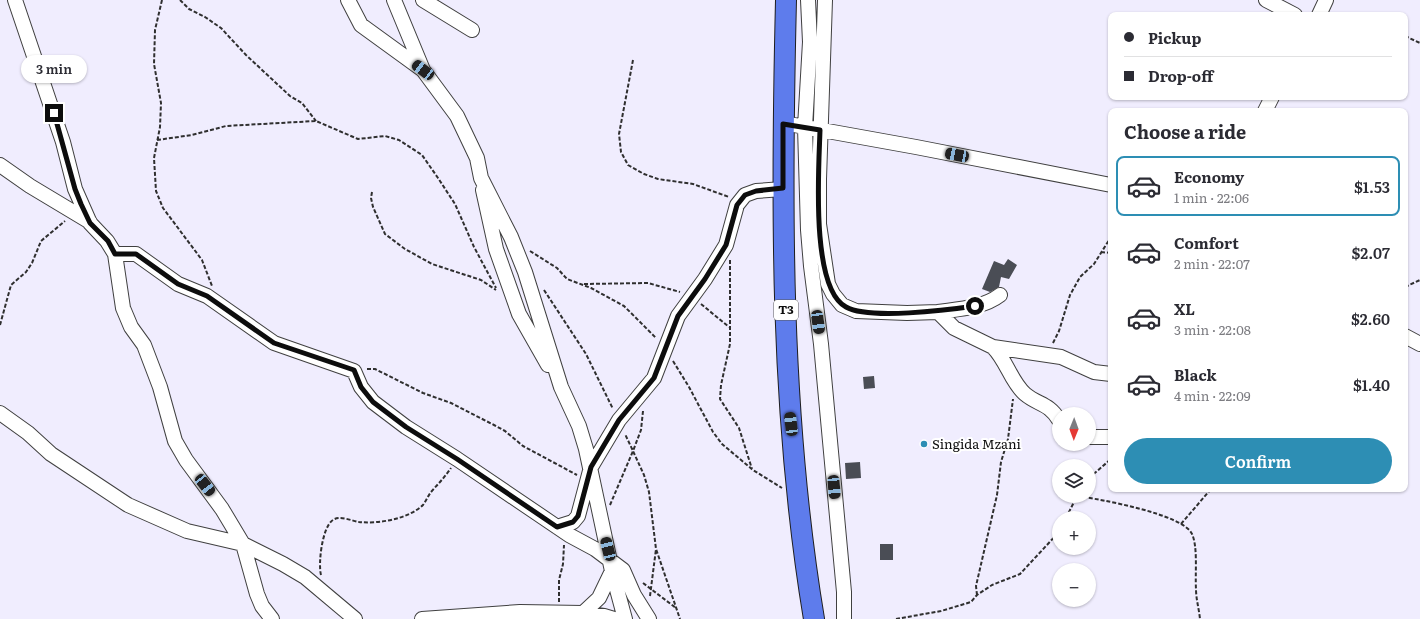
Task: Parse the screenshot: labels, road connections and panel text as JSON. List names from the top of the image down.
{
  "streets": {
    "highway": ["T3"]
  },
  "places": ["Singida Mzani"],
  "north": "bottom",
  "page": {
    "banner": ["Pickup", "Drop-off"],
    "bubble": "3 min",
    "heading": "Choose a ride",
    "list": [
      {
        "name": "Economy",
        "note": "1 min · 22:06",
        "value": "$1.53"
      },
      {
        "name": "Comfort",
        "note": "2 min · 22:07",
        "value": "$2.07"
      },
      {
        "name": "XL",
        "note": "3 min · 22:08",
        "value": "$2.60"
      },
      {
        "name": "Black",
        "note": "4 min · 22:09",
        "value": "$1.40"
      }
    ],
    "map_buttons": ["+", "−"],
    "buttons": "Confirm"
  }
}
